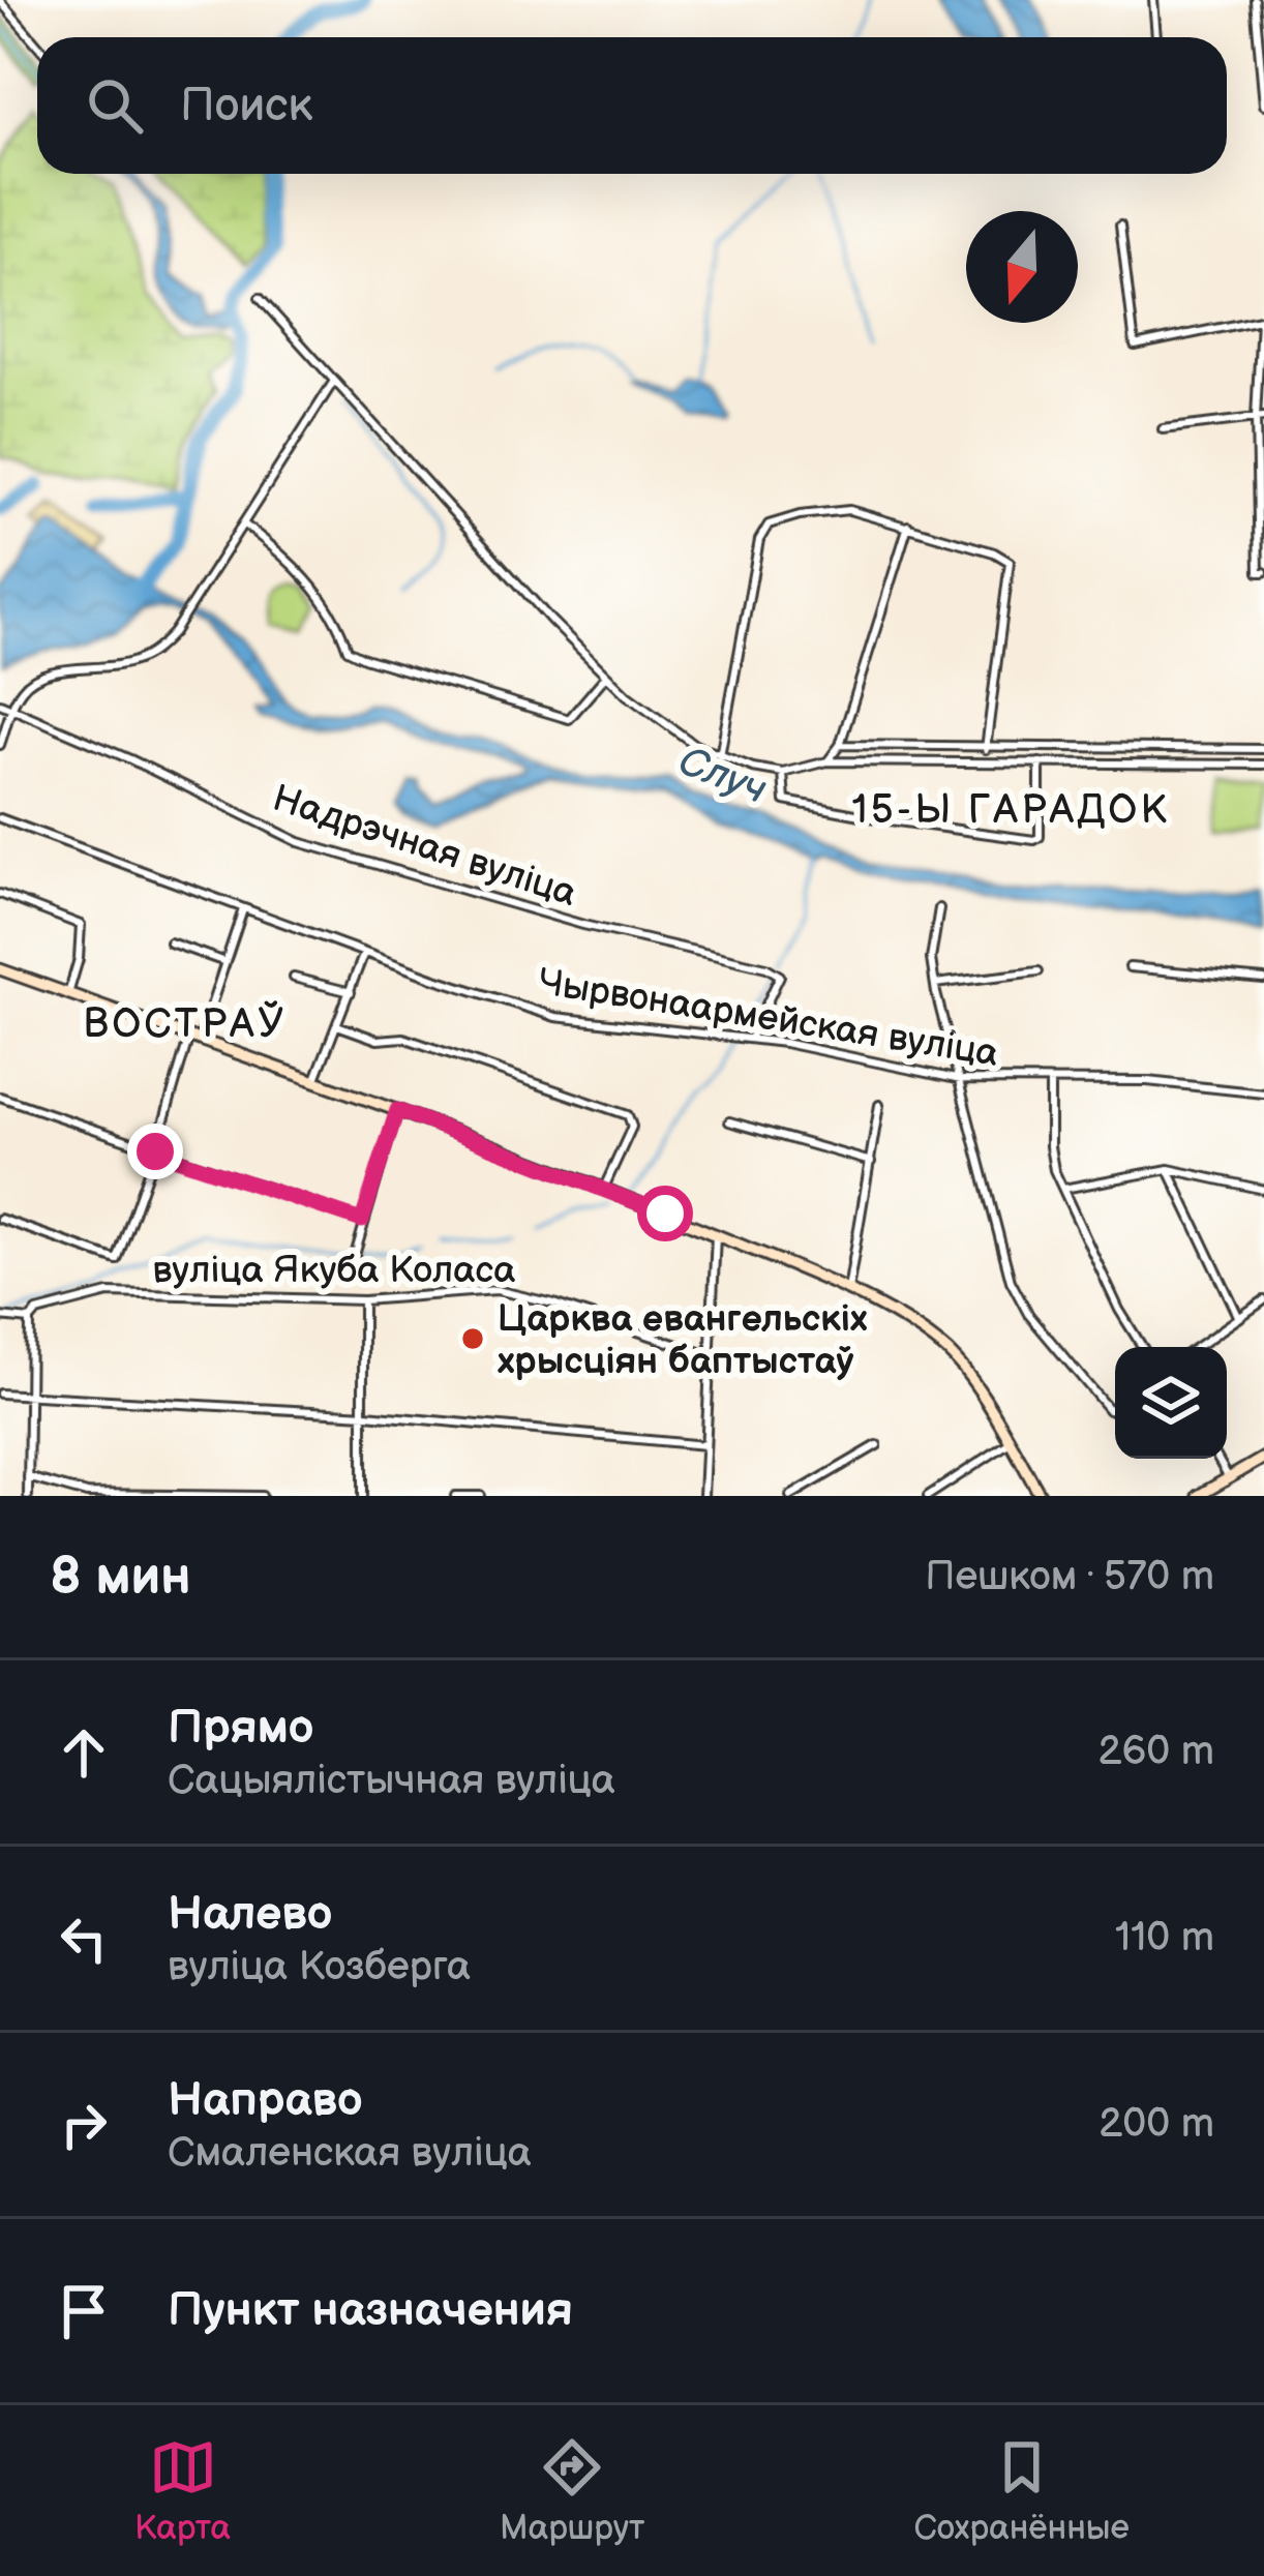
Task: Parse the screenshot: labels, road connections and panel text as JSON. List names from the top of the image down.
{
  "streets": {
    "street": ["Надрэчная вуліца", "Чырвонаармейская вуліца", "вуліца Якуба Коласа"]
  },
  "crossings": [
    ["Надрэчная вуліца", "Чырвонаармейская вуліца"]
  ],
  "districts": ["15-Ы ГАРАДОК", "ВОСТРАЎ"],
  "water": ["Случ"],
  "places": ["Царква евангельскіх хрысціян баптыстаў"],
  "north": "bottom",
  "page": {
    "search": "Поиск",
    "heading": ["8 мин", "Пешком · 570 m"],
    "list": [
      ["Прямо", "Сацыялістычная вуліца", "260 m"],
      ["Налево", "вуліца Козберга", "110 m"],
      ["Направо", "Смаленская вуліца", "200 m"],
      "Пункт назначения"
    ],
    "nav": ["Карта", "Маршрут", "Сохранённые"]
  }
}
